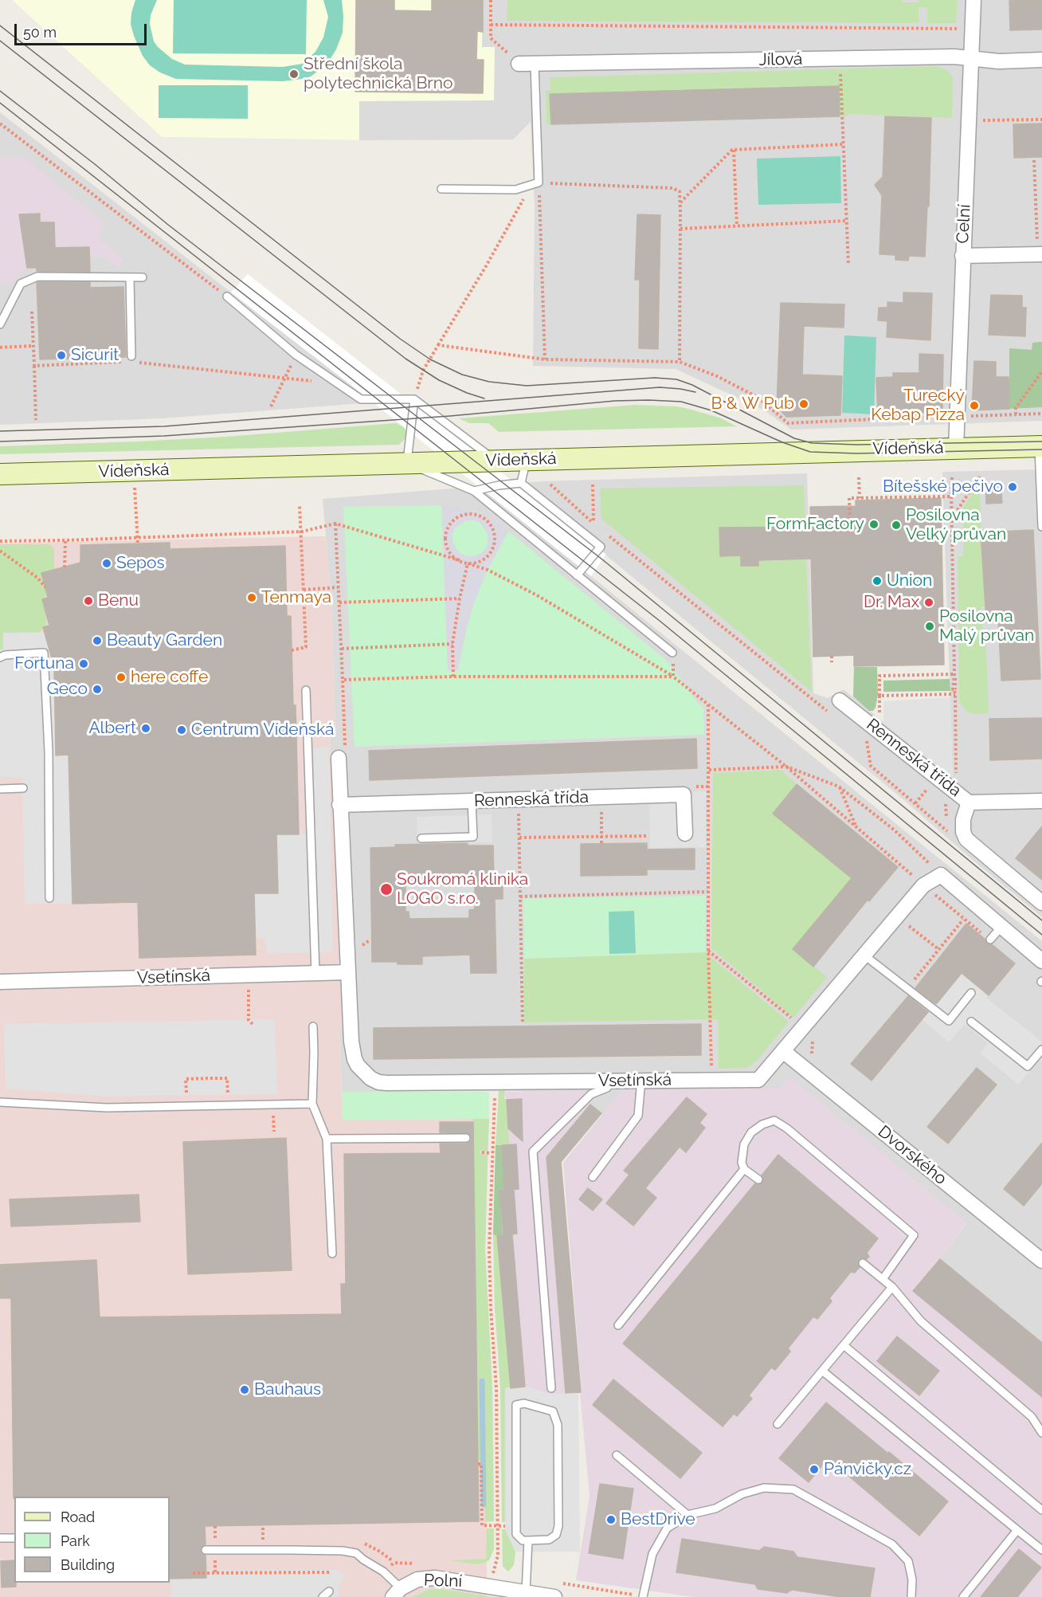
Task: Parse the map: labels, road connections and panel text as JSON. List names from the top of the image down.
{
  "streets": {
    "main road": ["Vídeňská"],
    "street": [
      "Jílová",
      "Celní",
      "Renneská třída",
      "Vsetínská",
      "Dvorského",
      "Polní"
    ]
  },
  "crossings": [
    ["Jílová", "Celní"],
    ["Celní", "Vídeňská"],
    ["Renneská třída", "Vsetínská"],
    ["Vsetínská", "Dvorského"]
  ],
  "places": [
    "Střední škola polytechnická Brno",
    "Sicurit",
    "B & W Pub",
    "Turecký Kebap Pizza",
    "Bítešské pečivo",
    "FormFactory",
    "Posilovna Velký průvan",
    "Sepos",
    "Union",
    "Tenmaya",
    "Benu",
    "Dr. Max",
    "Posilovna Malý průvan",
    "Beauty Garden",
    "Fortuna",
    "here coffe",
    "Geco",
    "Albert",
    "Centrum Vídeňská",
    "Soukromá klinika LOGO s.r.o.",
    "Bauhaus",
    "Pánvičky.cz",
    "BestDrive"
  ],
  "legend": ["Road", "Park", "Building"],
  "scale_bar": "50 m"
}
